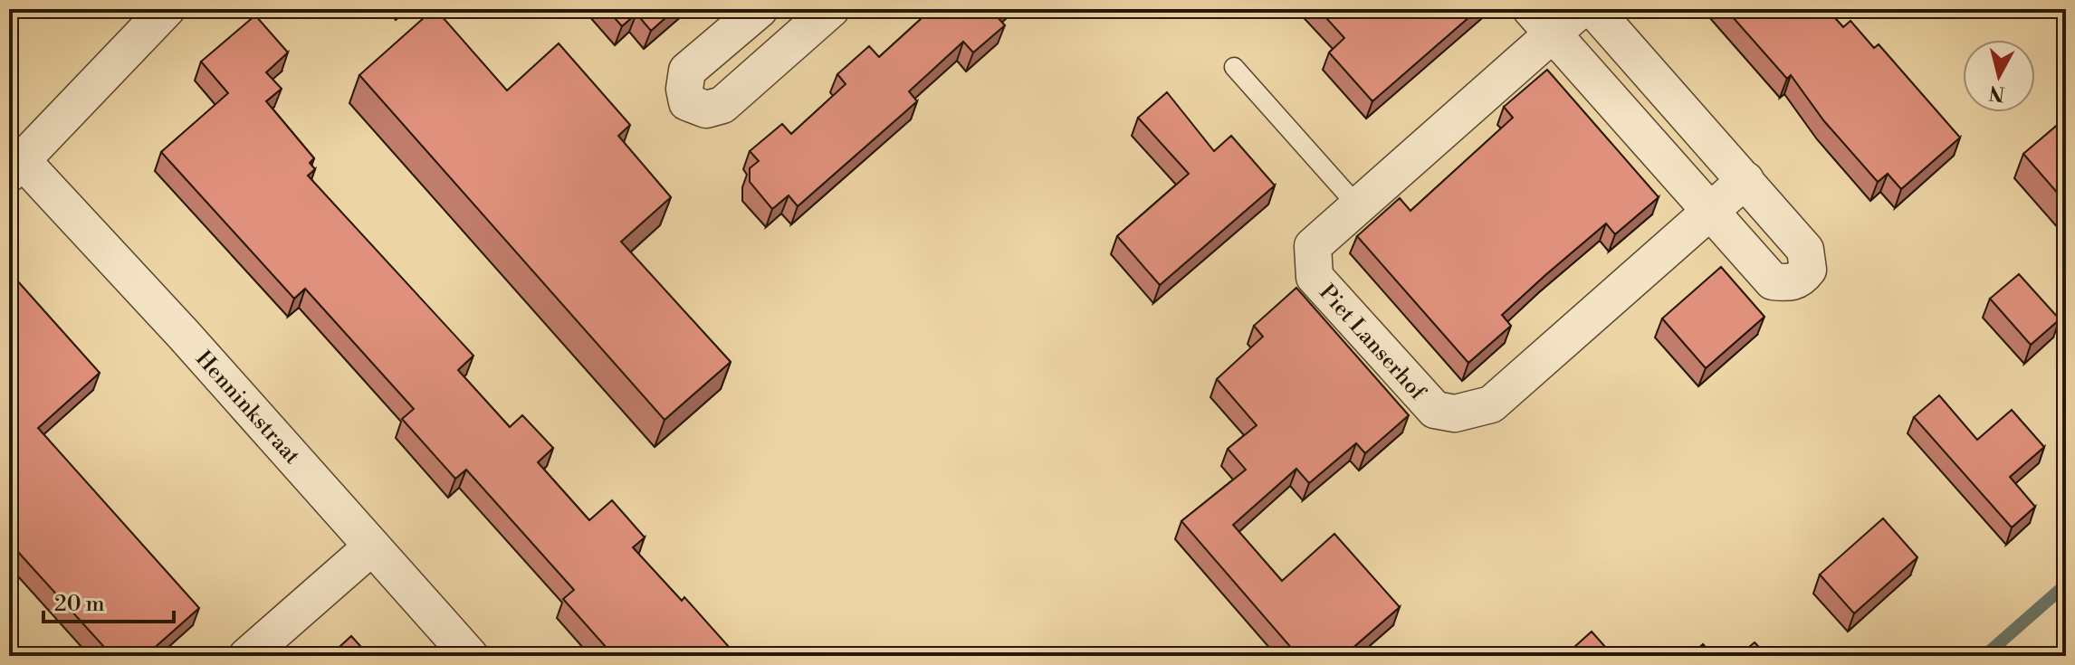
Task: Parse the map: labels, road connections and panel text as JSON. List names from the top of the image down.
{
  "streets": {
    "street": ["Piet Lanserhof", "Henninkstraat"]
  },
  "scale_bar": "20 m",
  "north": "bottom"
}
